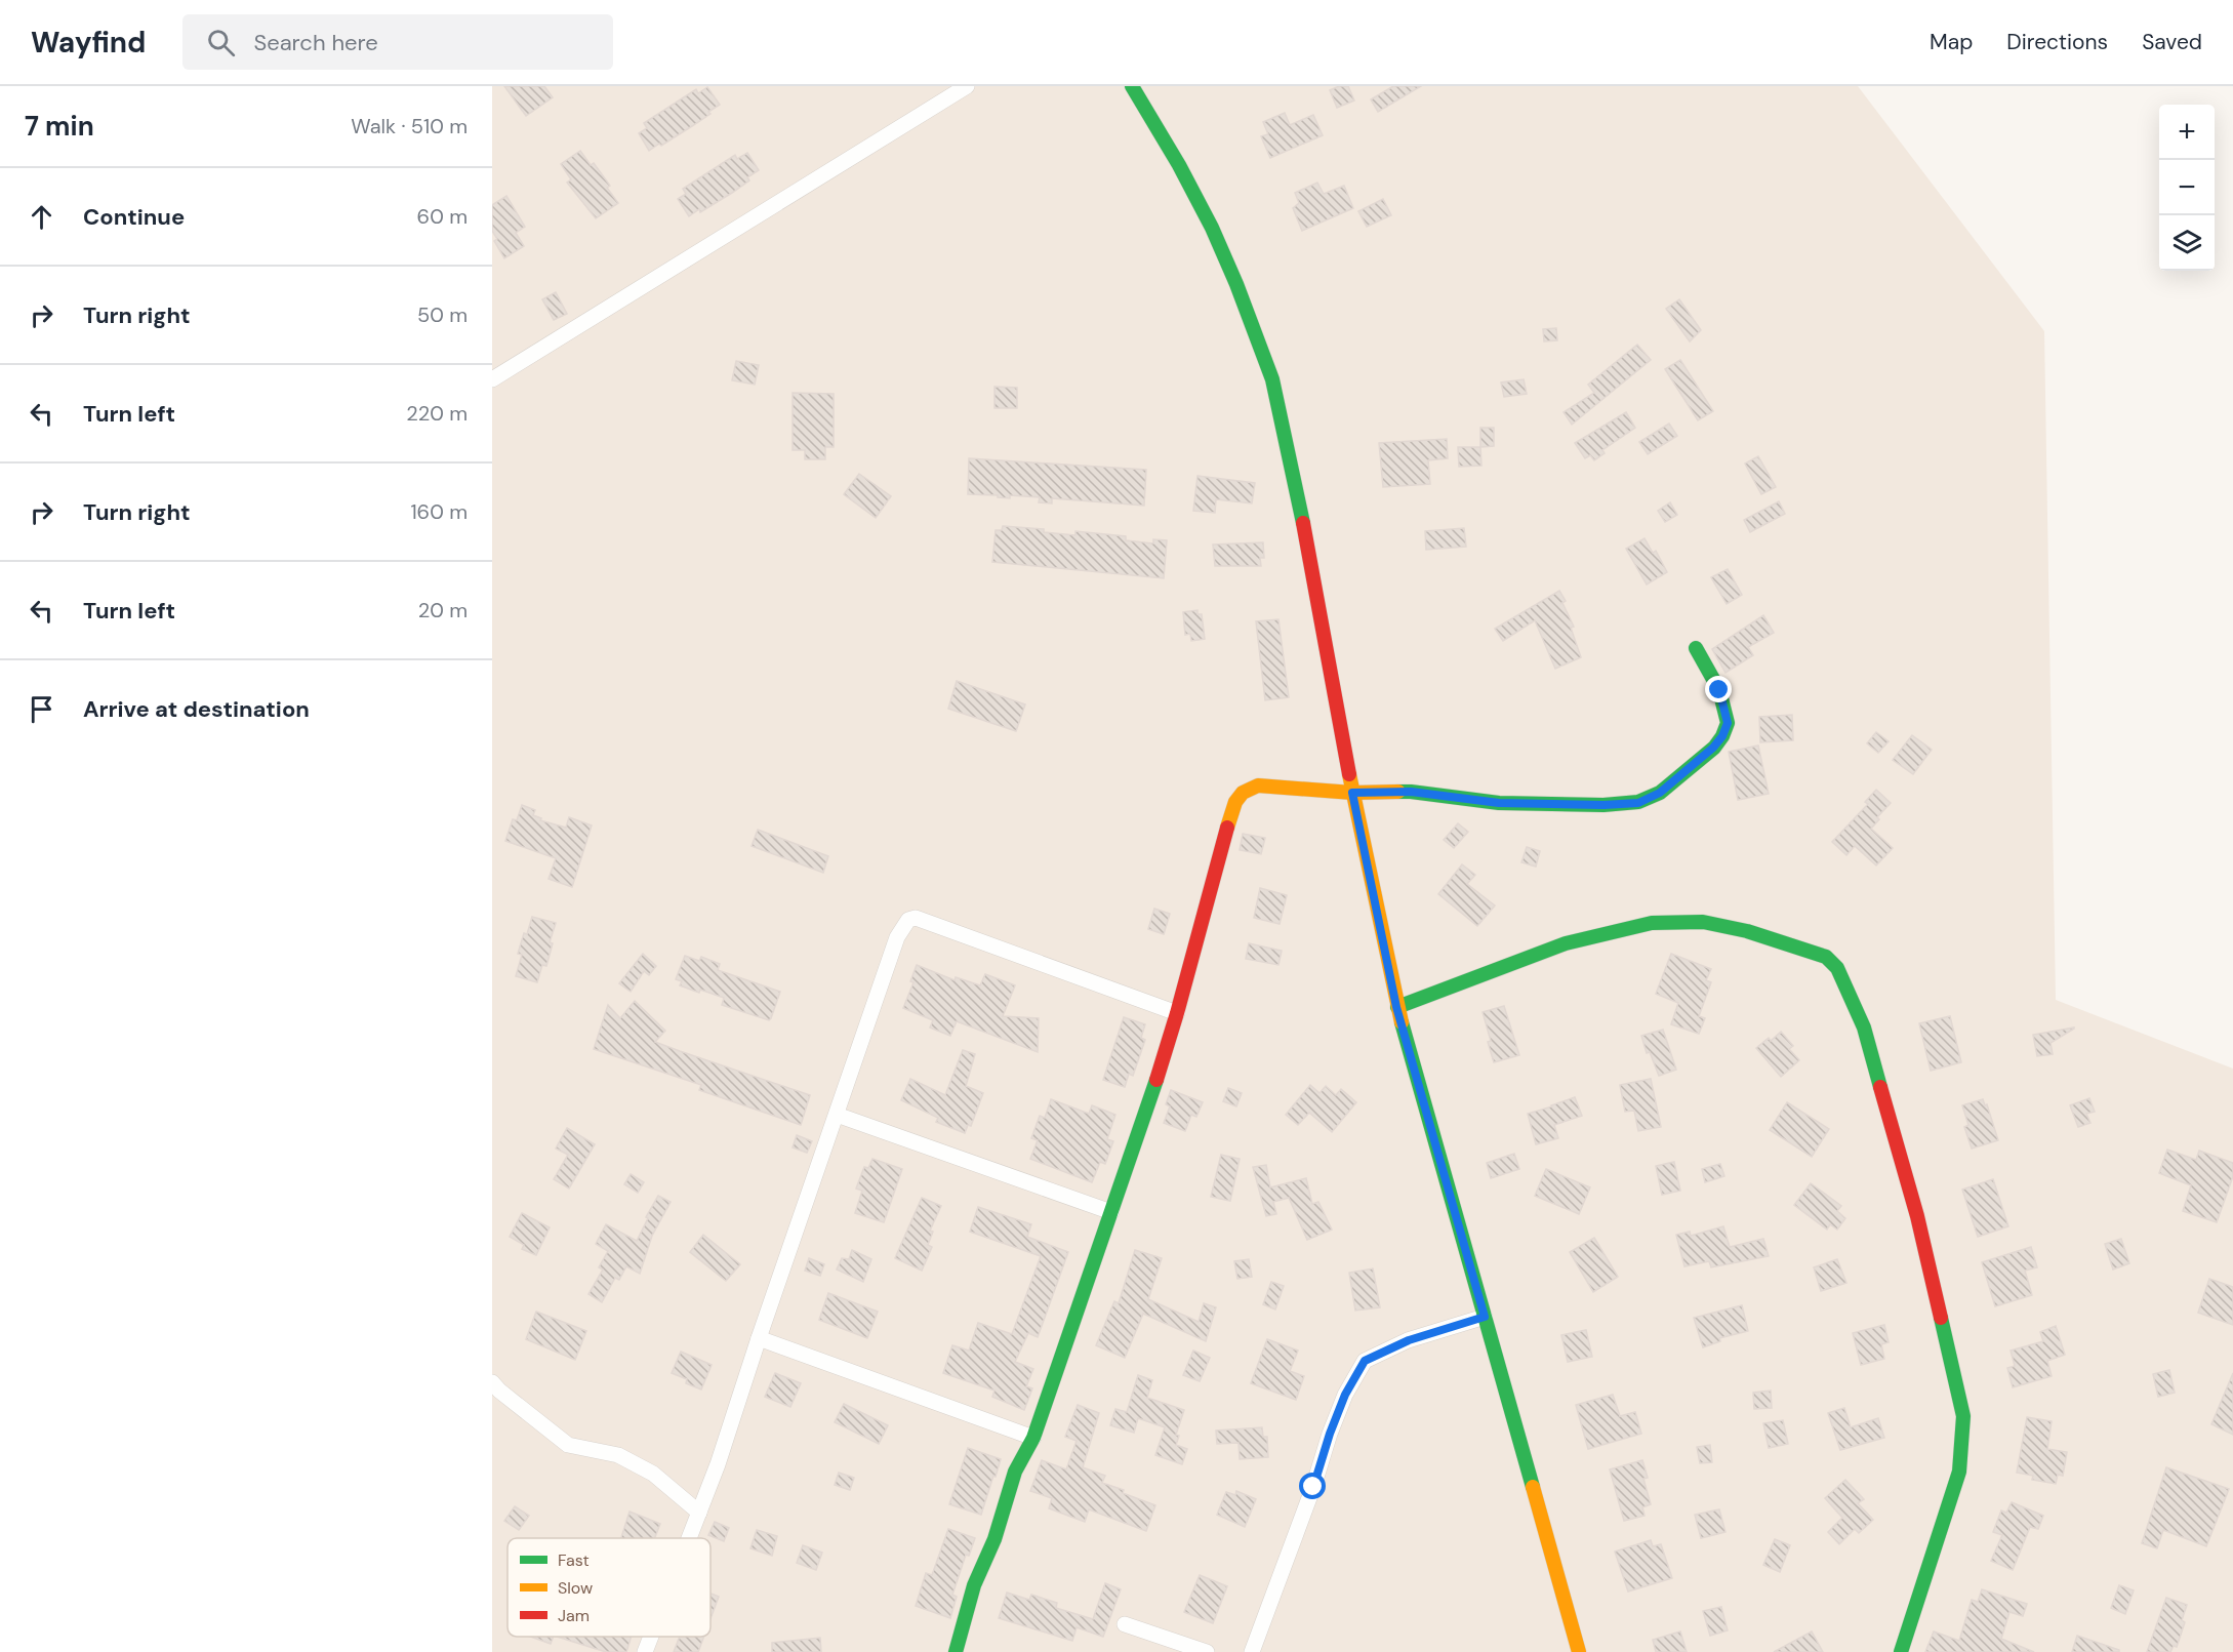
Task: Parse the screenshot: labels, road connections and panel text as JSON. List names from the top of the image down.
{
  "legend": ["Fast", "Slow", "Jam"],
  "page": {
    "header": "Wayfind",
    "search": "Search here",
    "nav": ["Map", "Directions", "Saved"],
    "heading": ["7 min", "Walk · 510 m"],
    "map_buttons": ["+", "−"],
    "list": [
      ["Continue", "60 m"],
      ["Turn right", "50 m"],
      ["Turn left", "220 m"],
      ["Turn right", "160 m"],
      ["Turn left", "20 m"],
      "Arrive at destination"
    ]
  }
}
